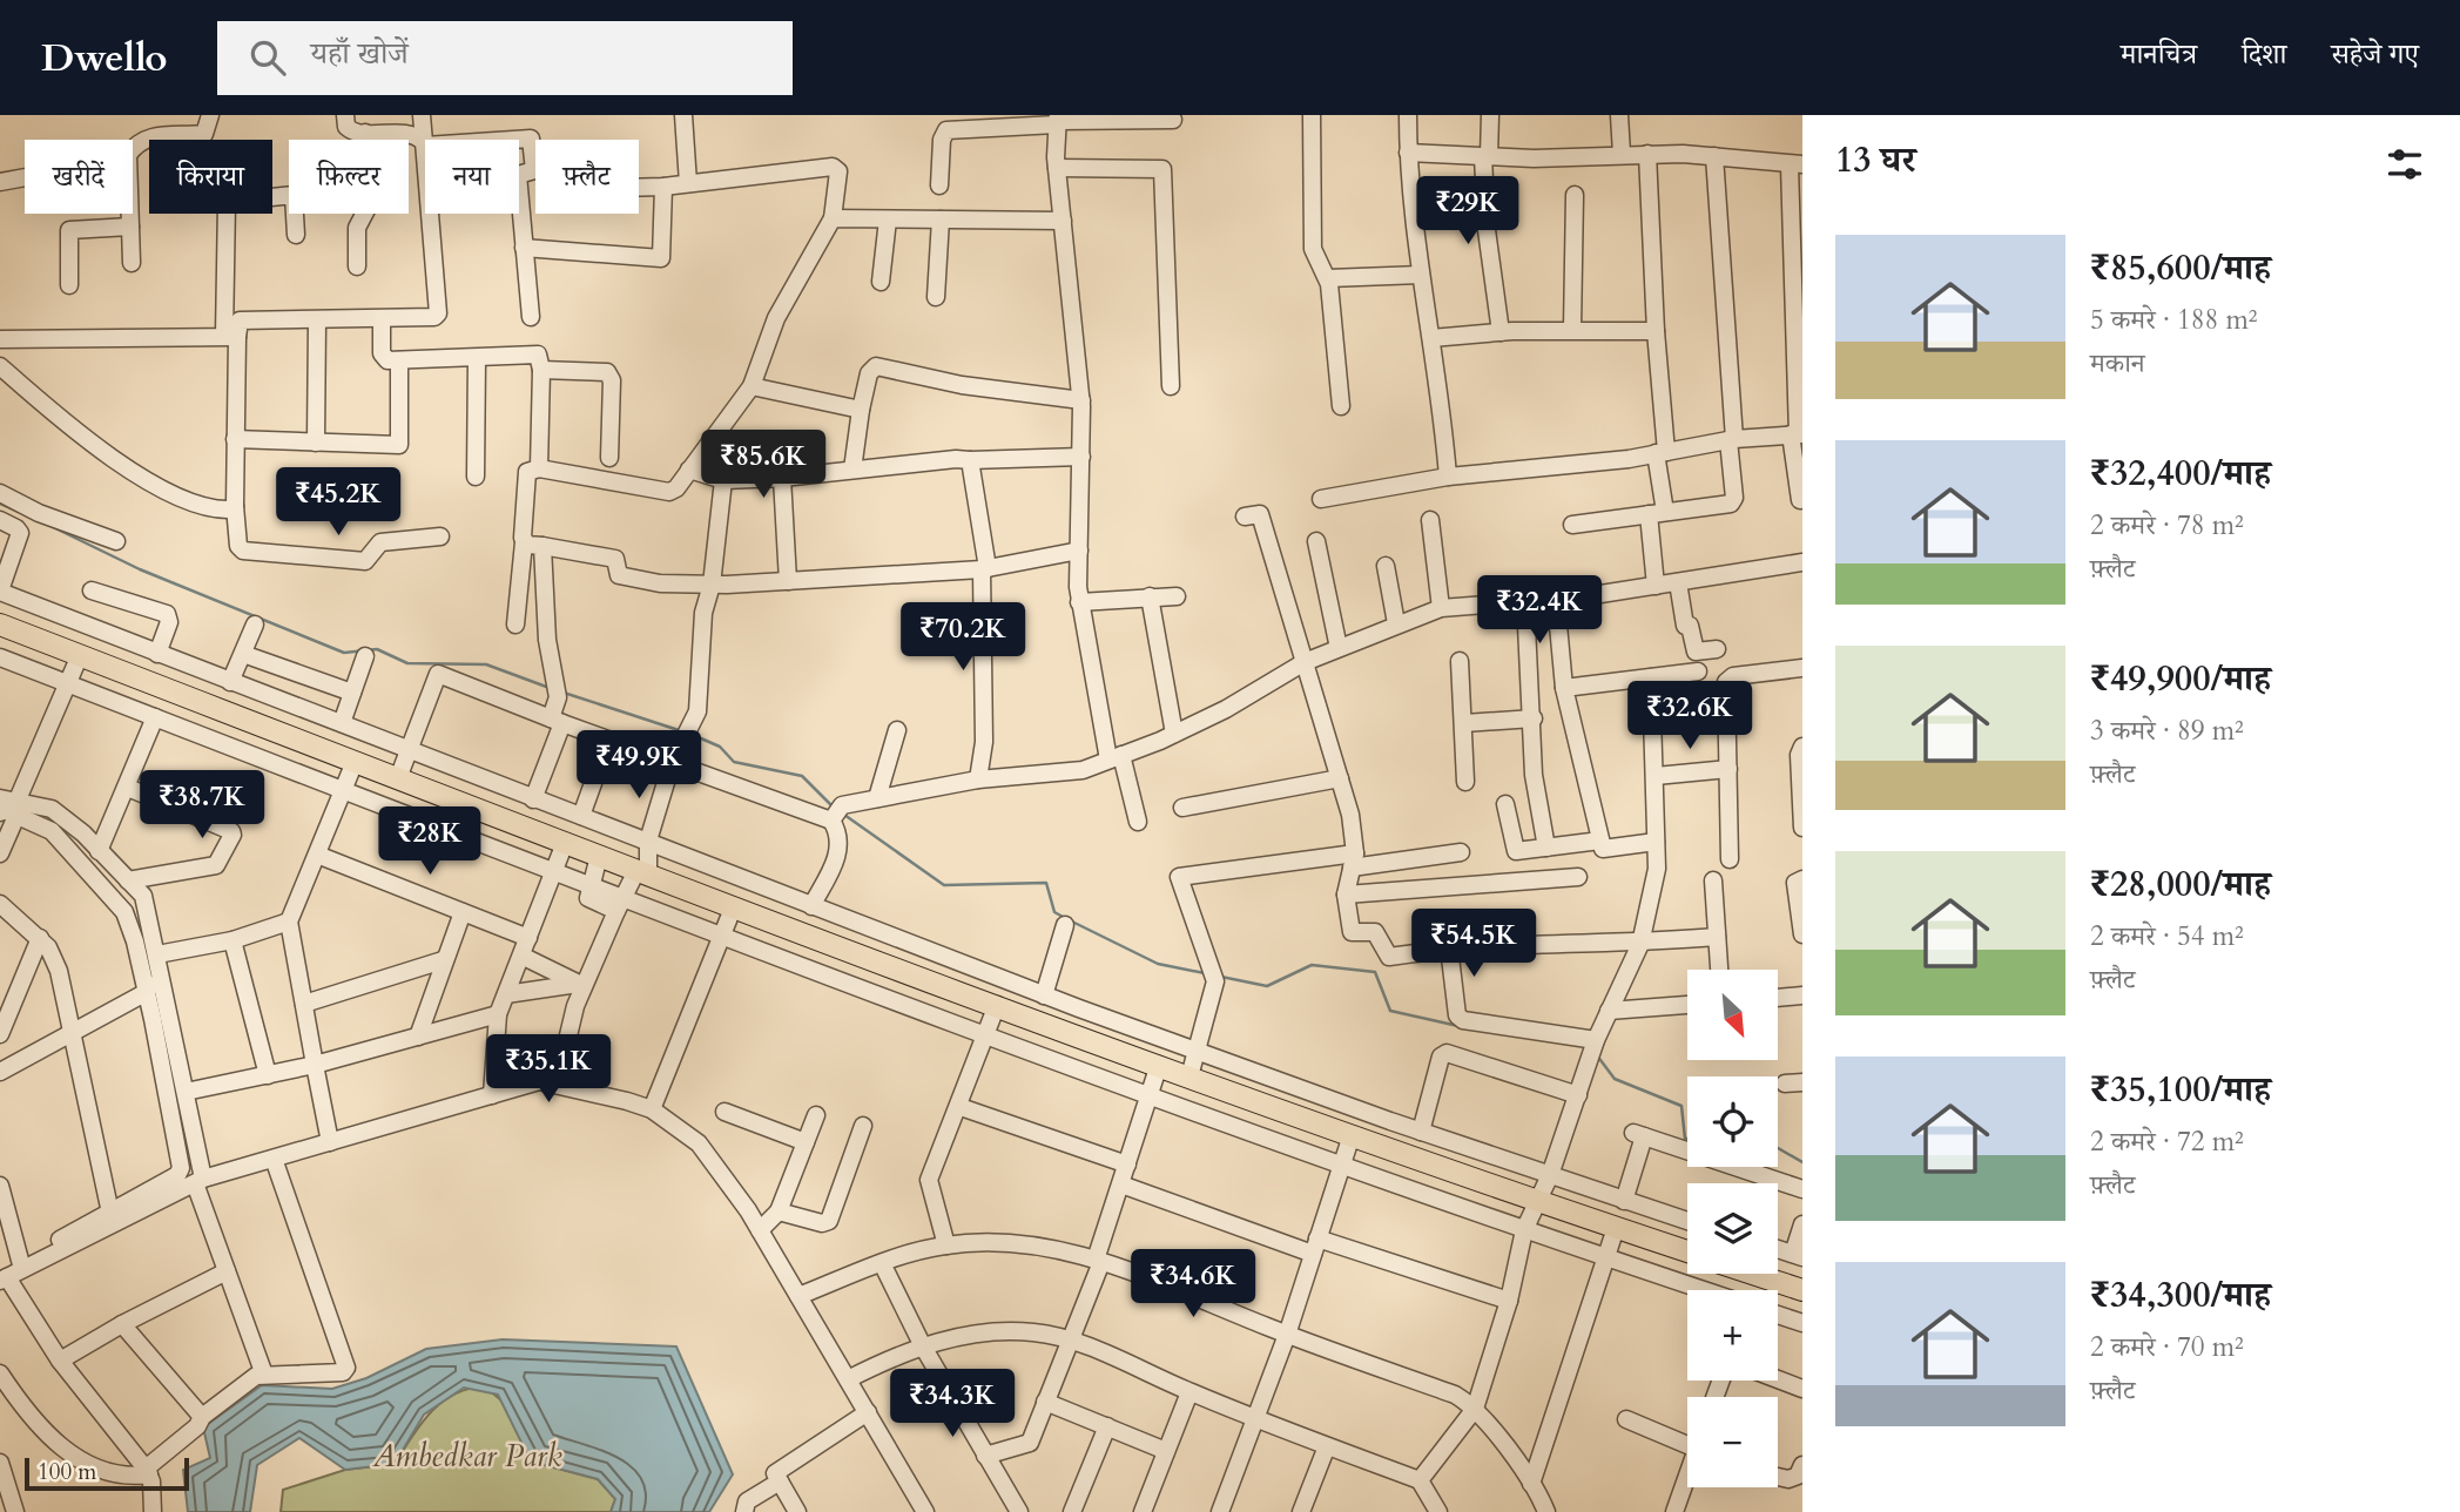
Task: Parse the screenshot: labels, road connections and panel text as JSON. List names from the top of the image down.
{
  "parks": ["Ambedkar Park"],
  "scale_bar": "100 m",
  "north": "bottom right",
  "page": {
    "header": "Dwello",
    "search": "यहाँ खोजें",
    "nav": ["मानचित्र", "दिशा", "सहेजे गए"],
    "heading": "13 घर",
    "chip": [
      "खरीदें",
      "किराया",
      "फ़िल्टर",
      "नया",
      "फ़्लैट"
    ],
    "price": [
      "₹29K",
      "₹85.6K",
      "₹45.2K",
      "₹32.4K",
      "₹70.2K",
      "₹32.6K",
      "₹49.9K",
      "₹38.7K",
      "₹28K",
      "₹54.5K",
      "₹35.1K",
      "₹34.6K",
      "₹34.3K"
    ],
    "list": [
      {
        "name": "₹85,600/माह",
        "note": "5 कमरे · 188 m² · मकान"
      },
      {
        "name": "₹32,400/माह",
        "note": "2 कमरे · 78 m² · फ़्लैट"
      },
      {
        "name": "₹49,900/माह",
        "note": "3 कमरे · 89 m² · फ़्लैट"
      },
      {
        "name": "₹28,000/माह",
        "note": "2 कमरे · 54 m² · फ़्लैट"
      },
      {
        "name": "₹35,100/माह",
        "note": "2 कमरे · 72 m² · फ़्लैट"
      },
      {
        "name": "₹34,300/माह",
        "note": "2 कमरे · 70 m² · फ़्लैट"
      }
    ],
    "map_buttons": ["+", "−"],
    "scale": "100 m"
  }
}
